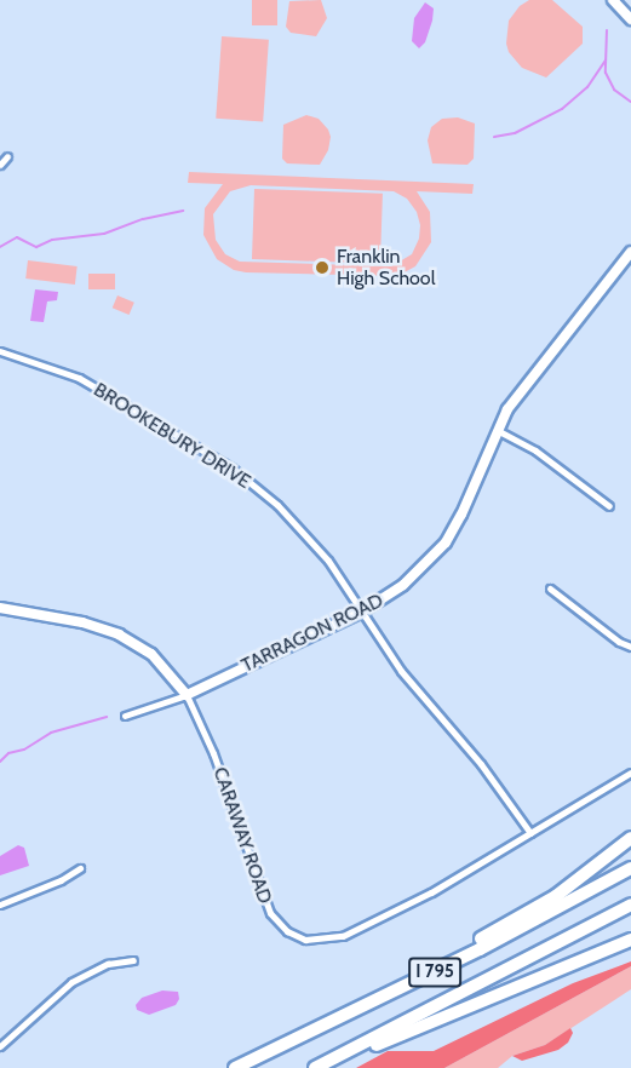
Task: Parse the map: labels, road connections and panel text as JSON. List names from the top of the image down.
{
  "streets": {
    "highway": ["I 795"],
    "street": ["BROOKEBURY DRIVE", "TARRAGON ROAD", "CARAWAY ROAD"]
  },
  "crossings": [
    ["BROOKEBURY DRIVE", "TARRAGON ROAD"],
    ["BROOKEBURY DRIVE", "CARAWAY ROAD"],
    ["TARRAGON ROAD", "CARAWAY ROAD"]
  ],
  "places": ["Franklin High School"]
}
